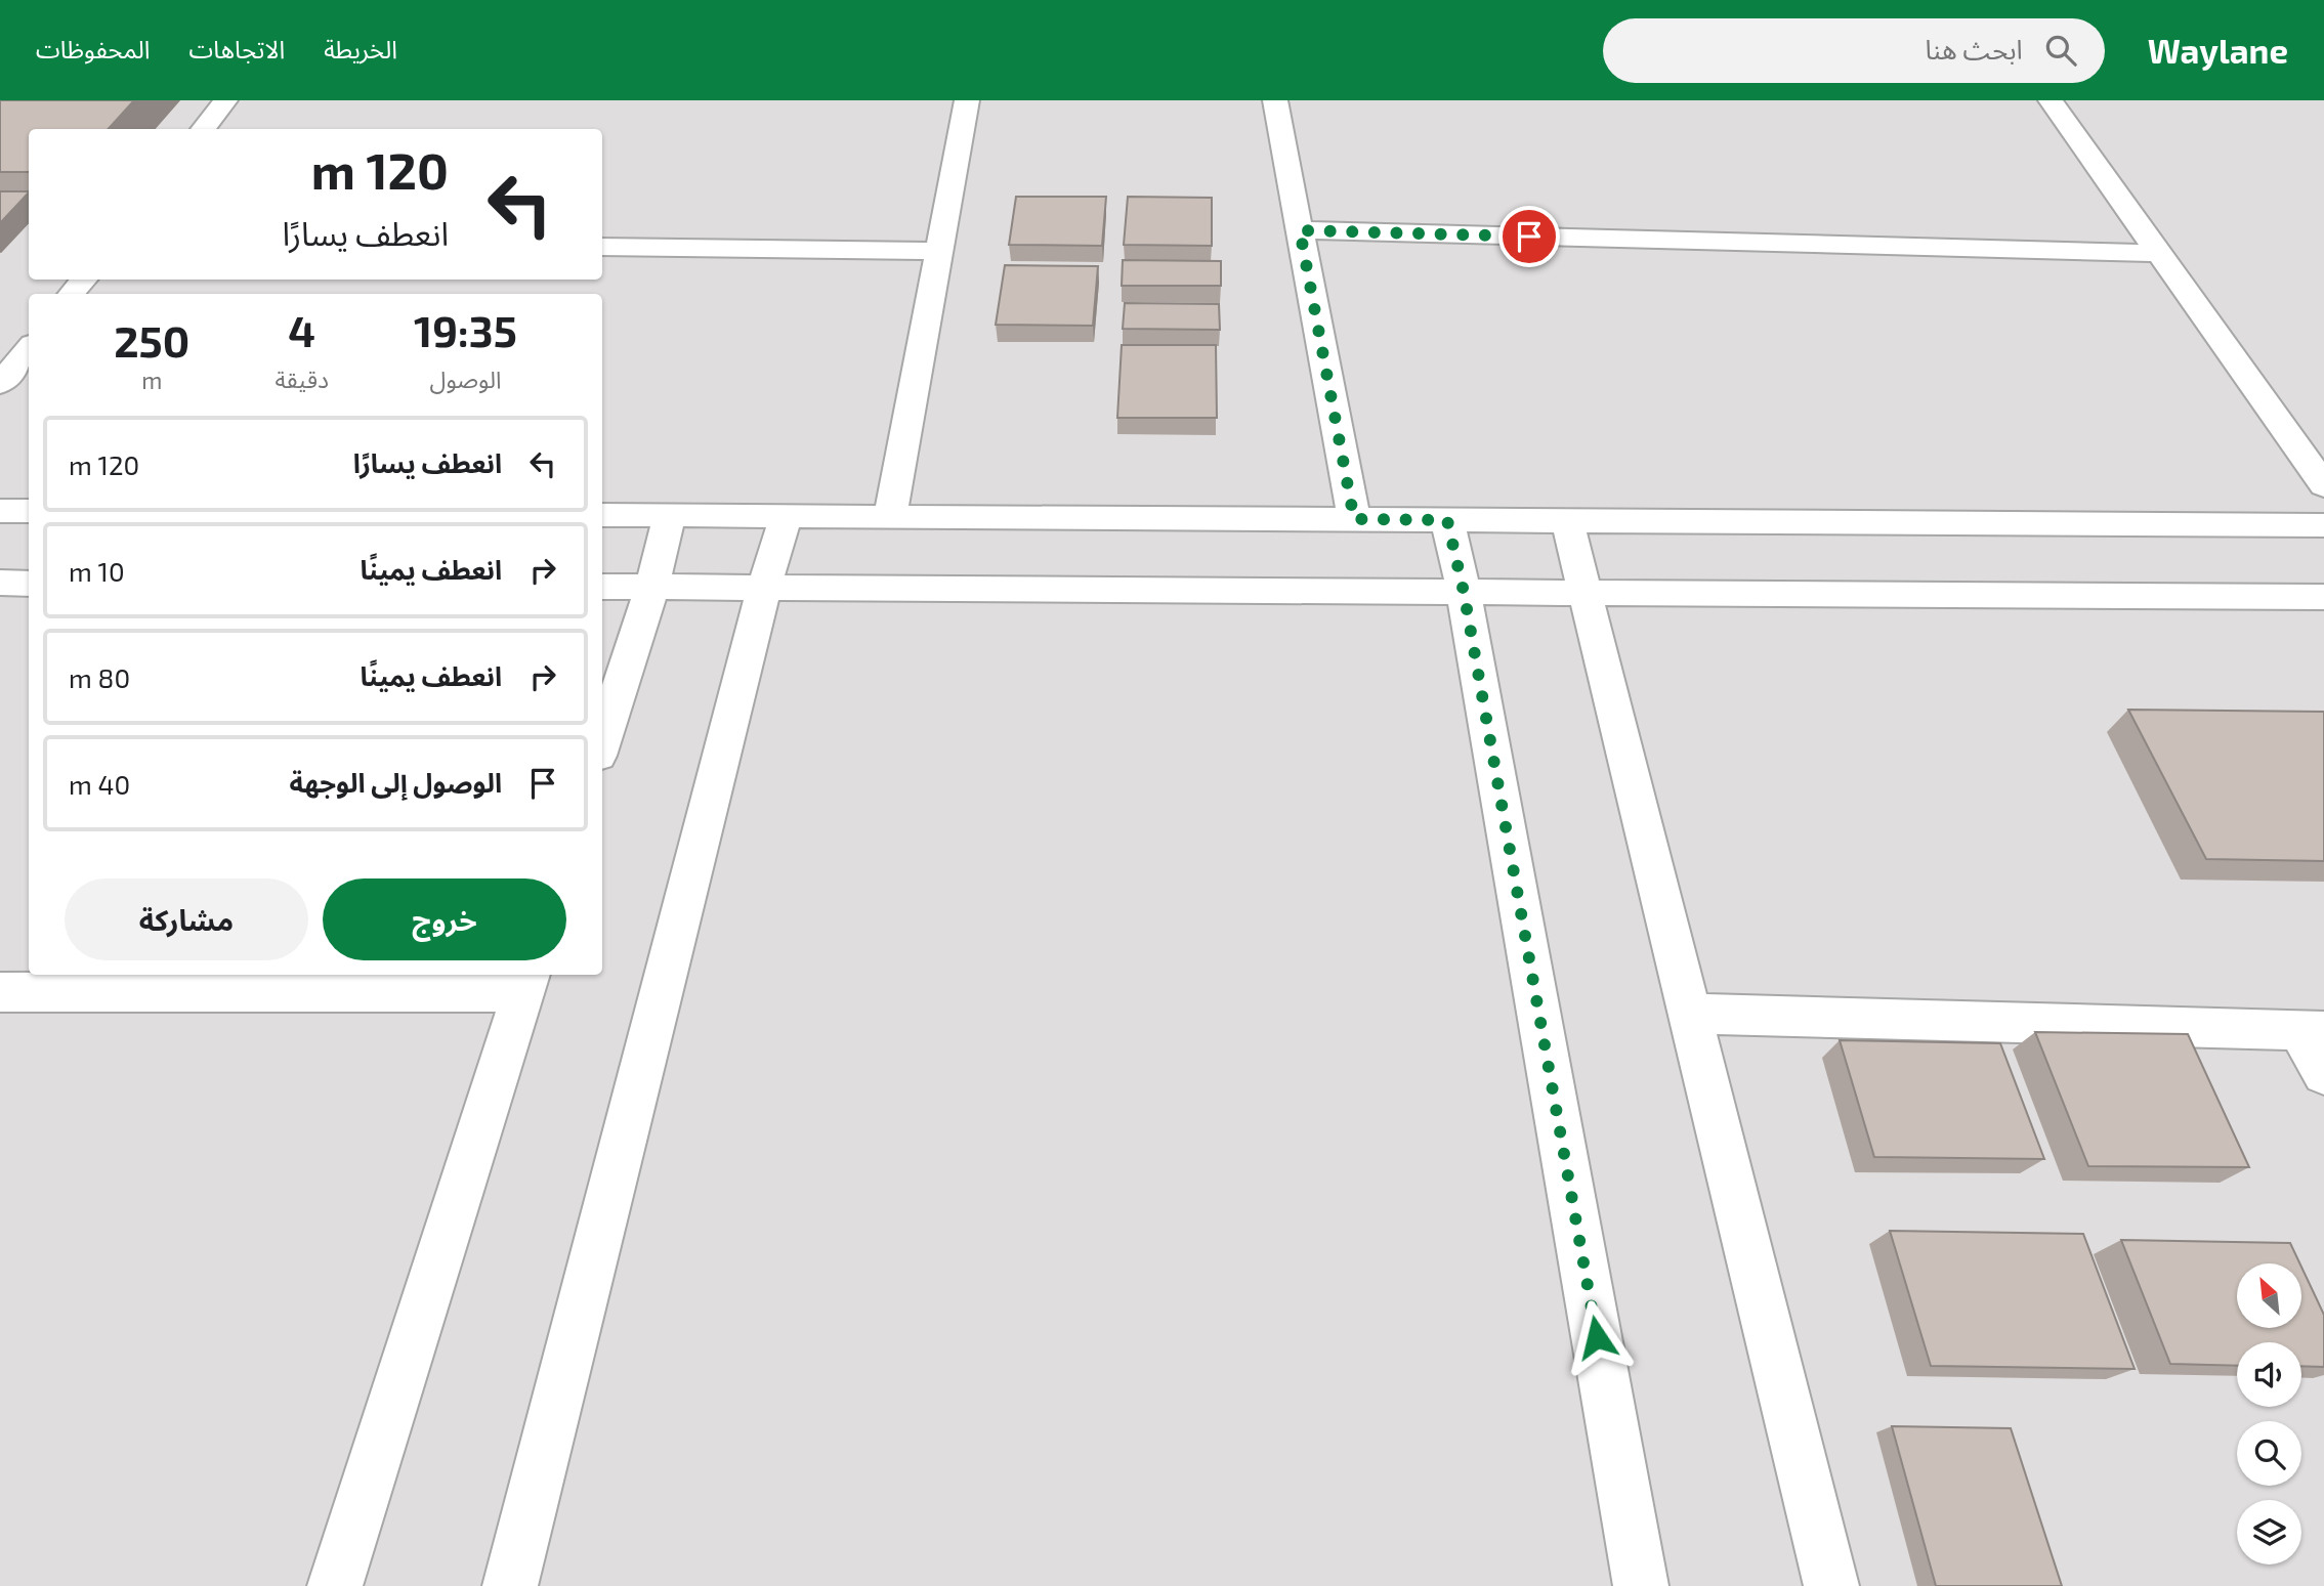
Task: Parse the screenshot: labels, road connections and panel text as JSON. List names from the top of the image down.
{
  "north": "top left",
  "page": {
    "header": "Waylane",
    "search": "ابحث هنا",
    "nav": ["الخريطة", "الاتجاهات", "المحفوظات"],
    "turn": ["120 m", "انعطف يسارًا"],
    "eta": [
      "19:35",
      "الوصول",
      "4",
      "دقيقة",
      "250",
      "m"
    ],
    "list": [
      {
        "name": "انعطف يسارًا",
        "value": "120 m"
      },
      {
        "name": "انعطف يمينًا",
        "value": "10 m"
      },
      {
        "name": "انعطف يمينًا",
        "value": "80 m"
      },
      {
        "name": "الوصول إلى الوجهة",
        "value": "40 m"
      }
    ],
    "buttons": ["خروج", "مشاركة"]
  }
}
